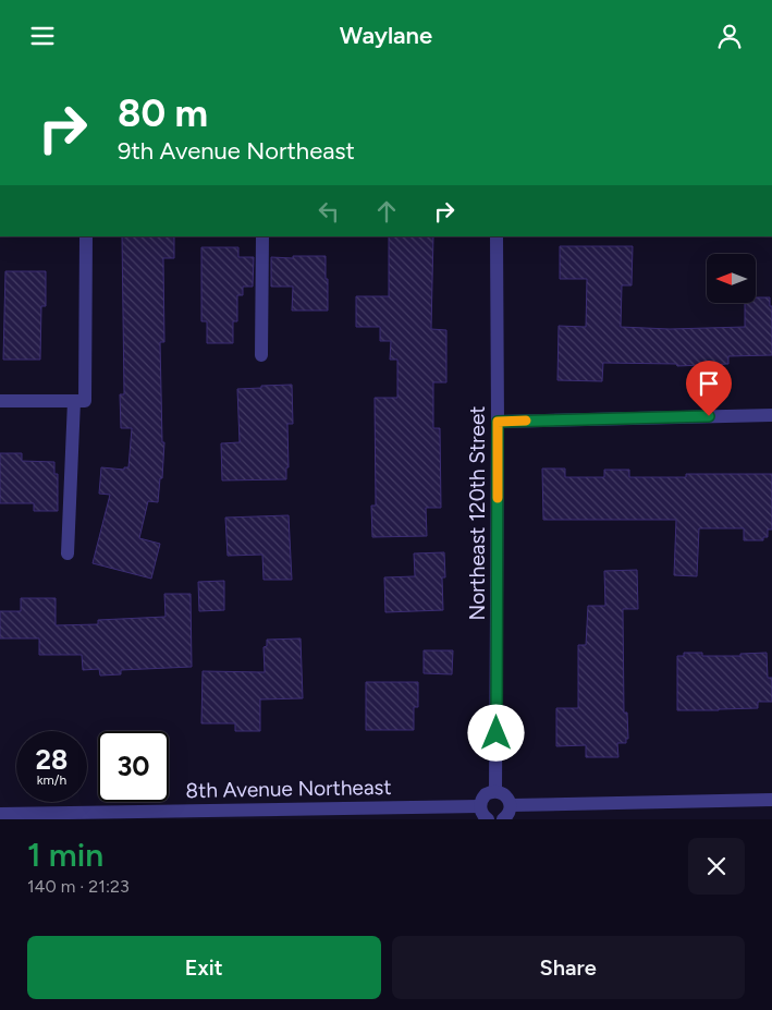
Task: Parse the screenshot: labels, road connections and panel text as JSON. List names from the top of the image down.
{
  "streets": {
    "street": ["Northeast 120th Street", "8th Avenue Northeast"]
  },
  "north": "left",
  "page": {
    "header": "Waylane",
    "turn": ["80 m", "9th Avenue Northeast"],
    "speed": "28 km/h",
    "limit": "30",
    "heading": ["1 min", "140 m · 21:23"],
    "buttons": ["Exit", "Share"]
  }
}
